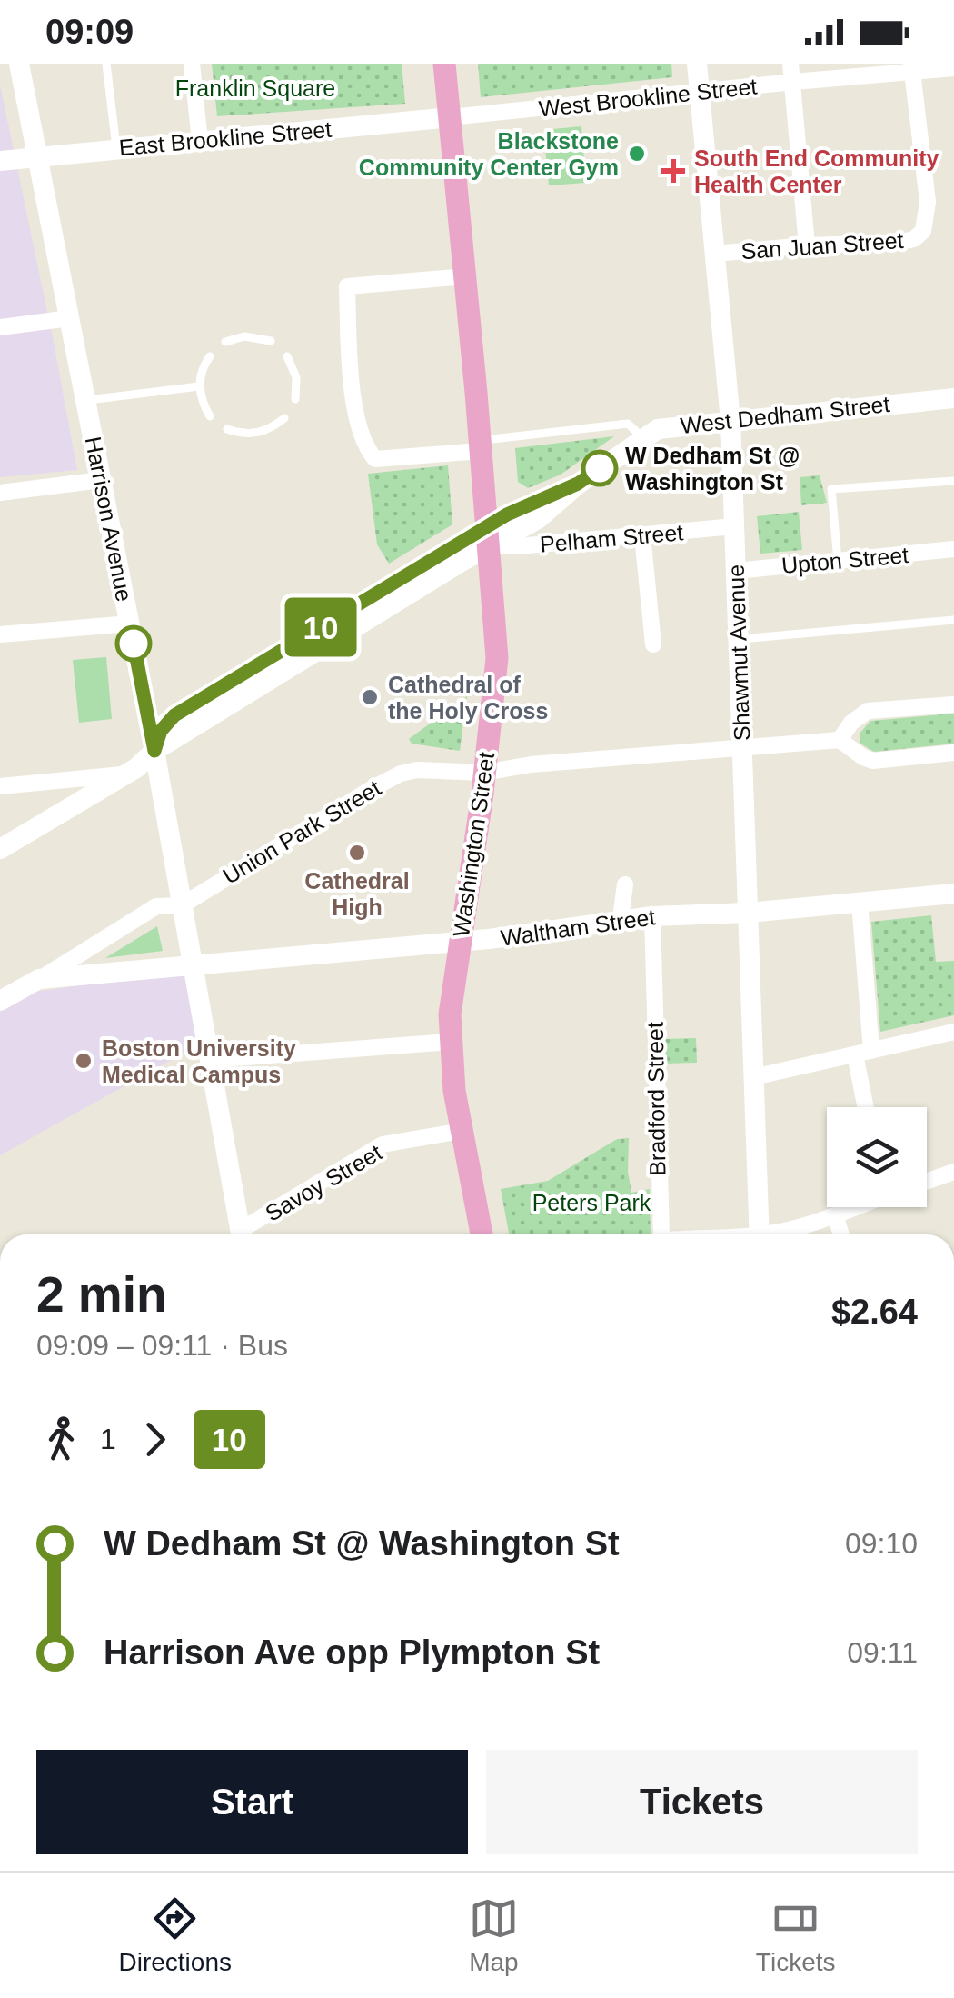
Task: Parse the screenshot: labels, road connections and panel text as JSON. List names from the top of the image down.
{
  "streets": {
    "main road": [
      "East Brookline Street",
      "West Dedham Street",
      "Harrison Avenue",
      "Shawmut Avenue",
      "Union Park Street",
      "Washington Street",
      "Waltham Street"
    ],
    "street": [
      "West Brookline Street",
      "San Juan Street",
      "Pelham Street",
      "Upton Street",
      "Bradford Street",
      "Savoy Street"
    ]
  },
  "crossings": [
    ["West Brookline Street", "East Brookline Street"],
    ["West Brookline Street", "San Juan Street"],
    ["West Brookline Street", "Shawmut Avenue"],
    ["West Brookline Street", "Washington Street"],
    ["East Brookline Street", "Harrison Avenue"],
    ["East Brookline Street", "Washington Street"],
    ["San Juan Street", "Shawmut Avenue"],
    ["West Dedham Street", "Harrison Avenue"],
    ["West Dedham Street", "Pelham Street"],
    ["West Dedham Street", "Shawmut Avenue"],
    ["West Dedham Street", "Washington Street"],
    ["Harrison Avenue", "Union Park Street"],
    ["Harrison Avenue", "Waltham Street"],
    ["Pelham Street", "Shawmut Avenue"],
    ["Pelham Street", "Washington Street"],
    ["Upton Street", "Shawmut Avenue"],
    ["Shawmut Avenue", "Union Park Street"],
    ["Shawmut Avenue", "Waltham Street"],
    ["Union Park Street", "Washington Street"],
    ["Union Park Street", "Waltham Street"],
    ["Washington Street", "Waltham Street"],
    ["Washington Street", "Savoy Street"],
    ["Waltham Street", "Bradford Street"]
  ],
  "parks": ["Franklin Square", "Peters Park"],
  "places": {
    "other": [
      "Blackstone Community Center Gym",
      "W Dedham St @ Washington St",
      "Cathedral of the Holy Cross",
      "Cathedral High",
      "Boston University Medical Campus"
    ],
    "health": ["South End Community Health Center"]
  },
  "lines": ["bus line 10"],
  "page": {
    "status": "09:09",
    "on_map": "10",
    "heading": ["2 min", "09:09 – 09:11 · Bus", "$2.64"],
    "legs": ["1", "10"],
    "list": [
      {
        "name": "W Dedham St @ Washington St",
        "value": "09:10"
      },
      {
        "name": "Harrison Ave opp Plympton St",
        "value": "09:11"
      }
    ],
    "buttons": ["Start", "Tickets"],
    "tabs": ["Directions", "Map", "Tickets"]
  }
}
